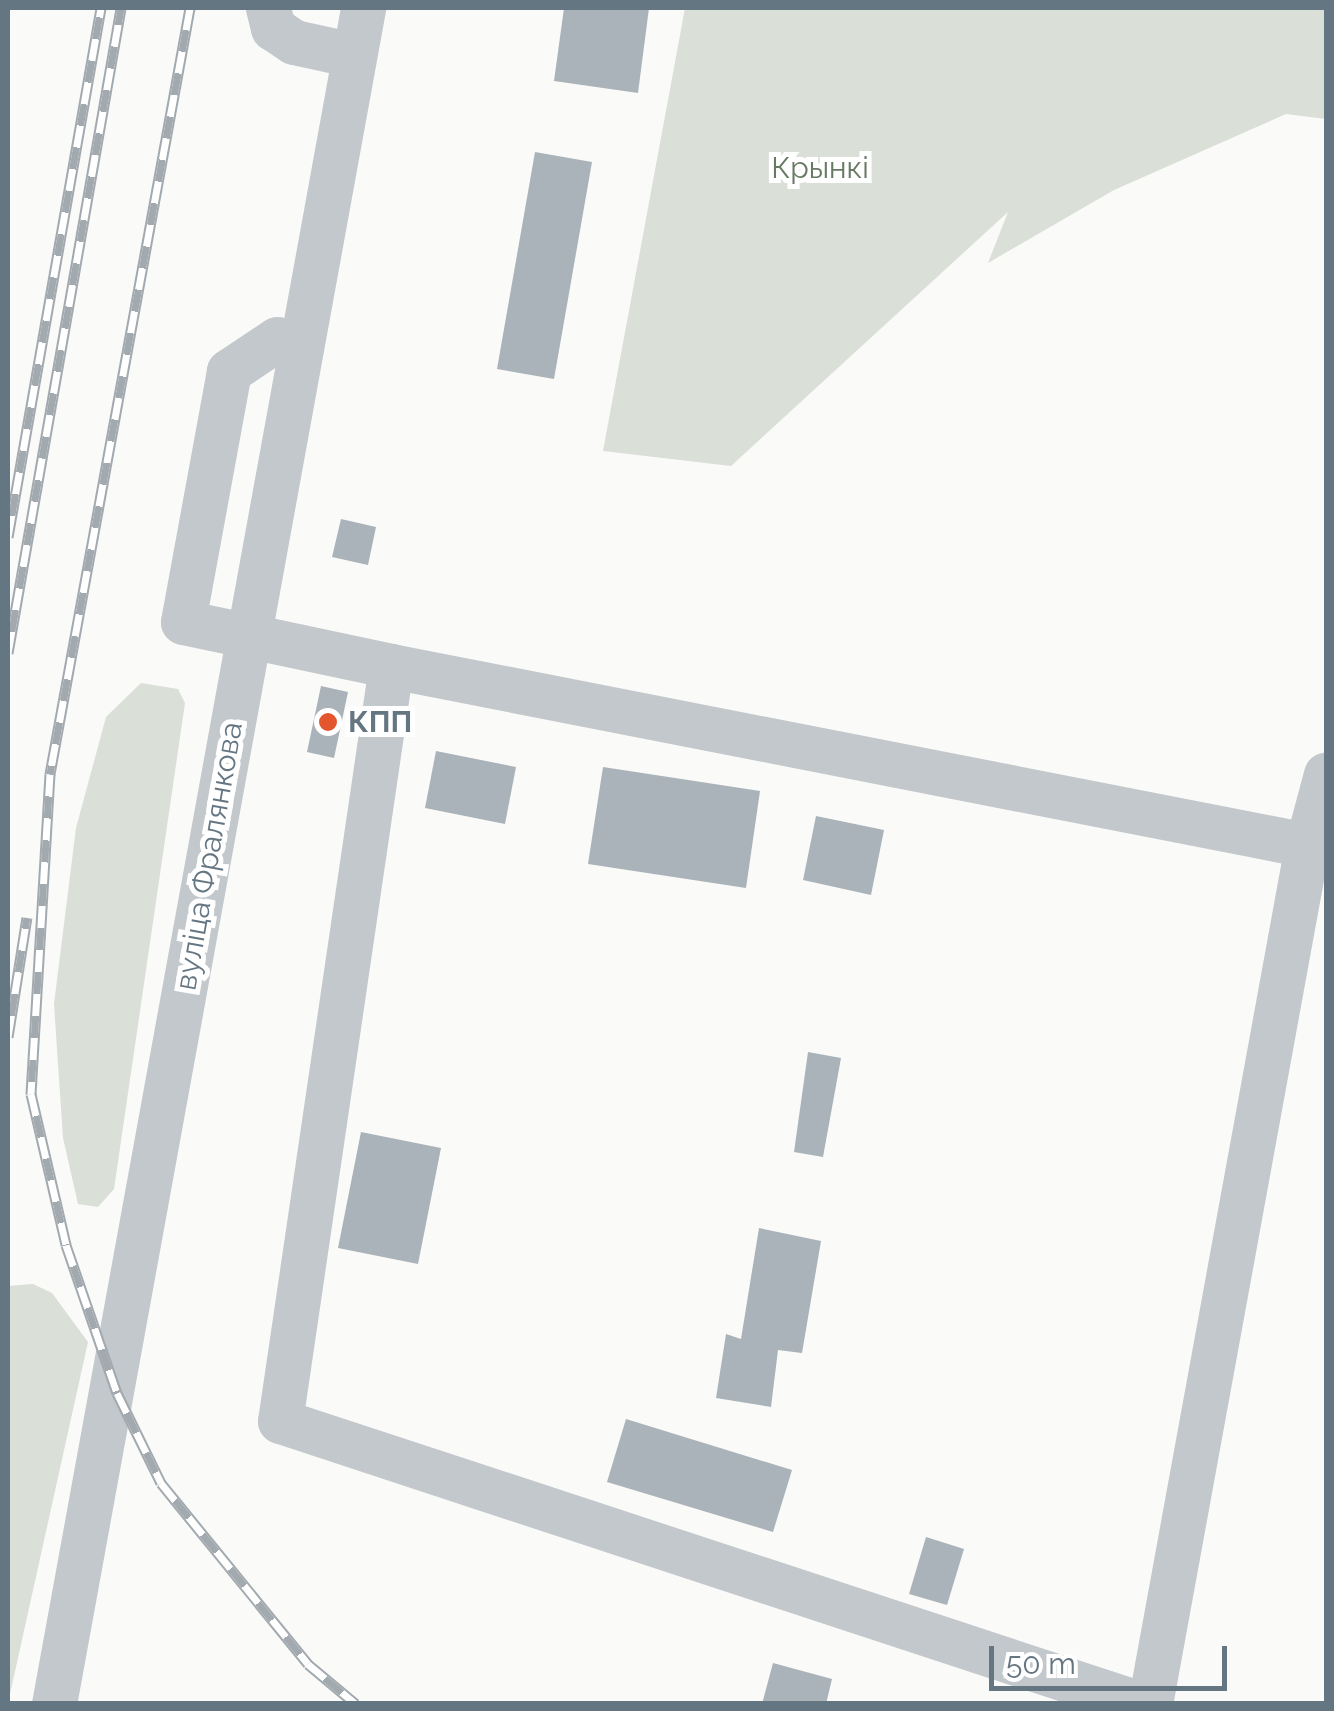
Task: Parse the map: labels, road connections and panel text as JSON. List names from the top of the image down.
{
  "streets": {
    "street": ["вуліца Фралянкова"]
  },
  "parks": ["Крынкі"],
  "places": ["КПП"],
  "scale_bar": "50 m"
}
